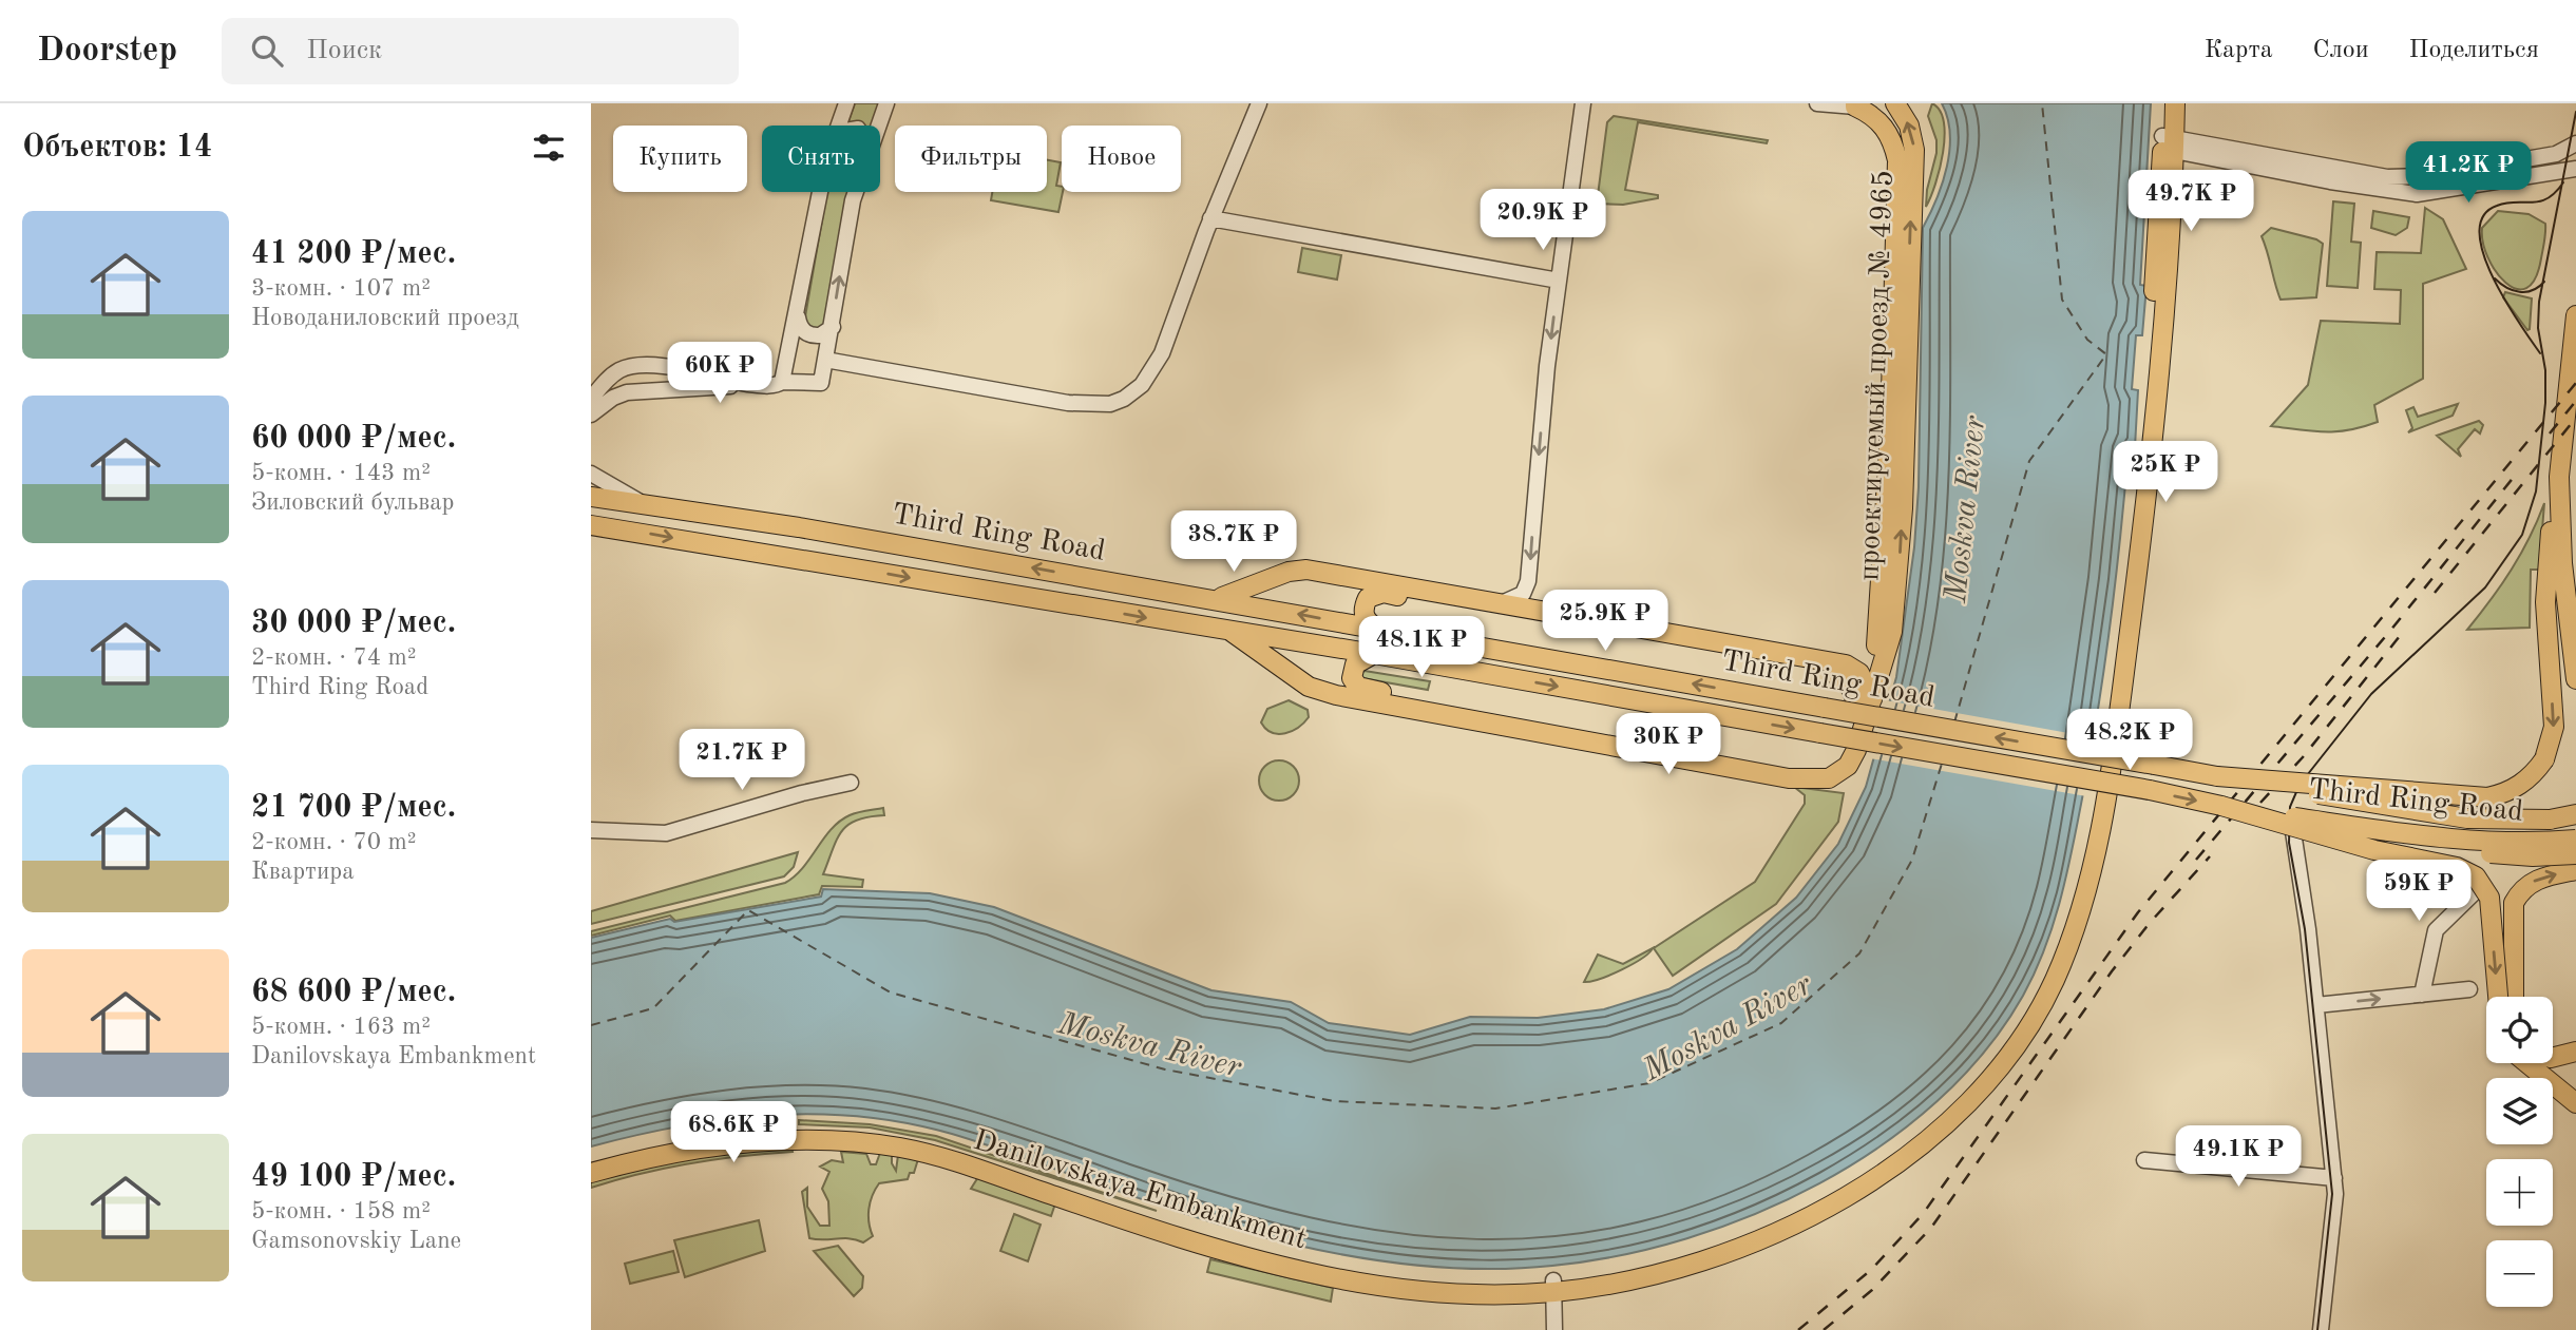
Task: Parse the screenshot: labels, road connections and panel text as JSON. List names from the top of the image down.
{
  "streets": {
    "main road": ["проектируемый проезд № 4965", "Third Ring Road", "Danilovskaya Embankment"]
  },
  "water": ["Moskva River"],
  "page": {
    "header": "Doorstep",
    "search": "Поиск",
    "nav": ["Карта", "Слои", "Поделиться"],
    "heading": "Объектов: 14",
    "chip": [
      "Купить",
      "Снять",
      "Фильтры",
      "Новое"
    ],
    "price": [
      "41.2K ₽",
      "49.7K ₽",
      "20.9K ₽",
      "60K ₽",
      "25K ₽",
      "38.7K ₽",
      "25.9K ₽",
      "48.1K ₽",
      "48.2K ₽",
      "30K ₽",
      "21.7K ₽",
      "59K ₽",
      "68.6K ₽",
      "49.1K ₽"
    ],
    "list": [
      {
        "name": "41 200 ₽/мес.",
        "note": "3-комн. · 107 m² · Новоданиловский проезд"
      },
      {
        "name": "60 000 ₽/мес.",
        "note": "5-комн. · 143 m² · Зиловский бульвар"
      },
      {
        "name": "30 000 ₽/мес.",
        "note": "2-комн. · 74 m² · Third Ring Road"
      },
      {
        "name": "21 700 ₽/мес.",
        "note": "2-комн. · 70 m² · Квартира"
      },
      {
        "name": "68 600 ₽/мес.",
        "note": "5-комн. · 163 m² · Danilovskaya Embankment"
      },
      {
        "name": "49 100 ₽/мес.",
        "note": "5-комн. · 158 m² · Gamsonovskiy Lane"
      }
    ],
    "map_buttons": ["+", "−"]
  }
}
